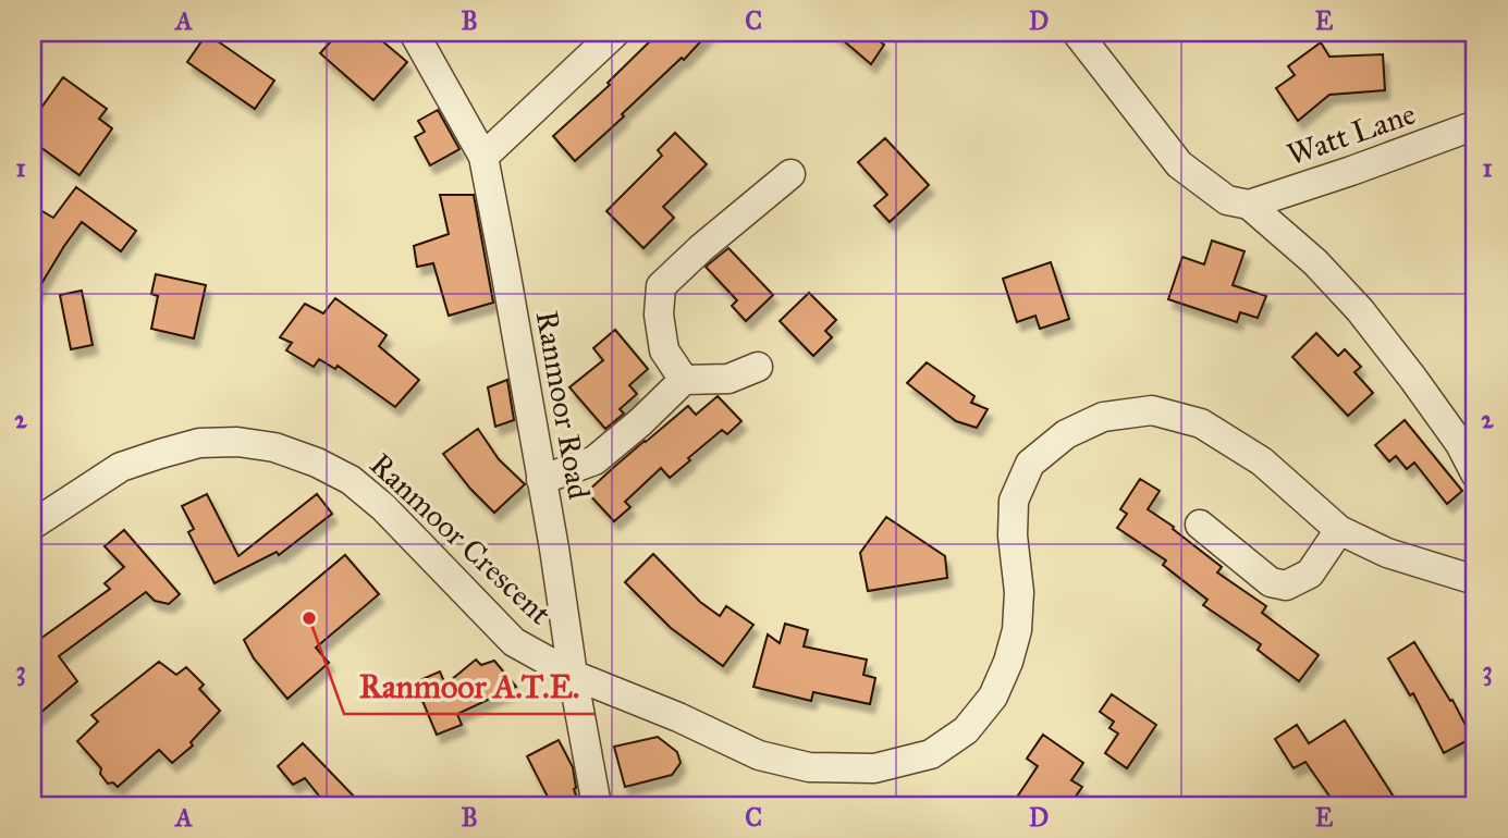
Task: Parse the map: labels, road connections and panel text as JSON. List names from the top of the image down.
{
  "streets": {
    "street": ["Watt Lane", "Ranmoor Road", "Ranmoor Crescent"]
  },
  "crossings": [
    ["Ranmoor Road", "Ranmoor Crescent"]
  ],
  "places": ["Ranmoor A.T.E."],
  "grid": {
    "columns": [
      "A",
      "B",
      "C",
      "D",
      "E"
    ],
    "rows": ["1", "2", "3"]
  }
}
